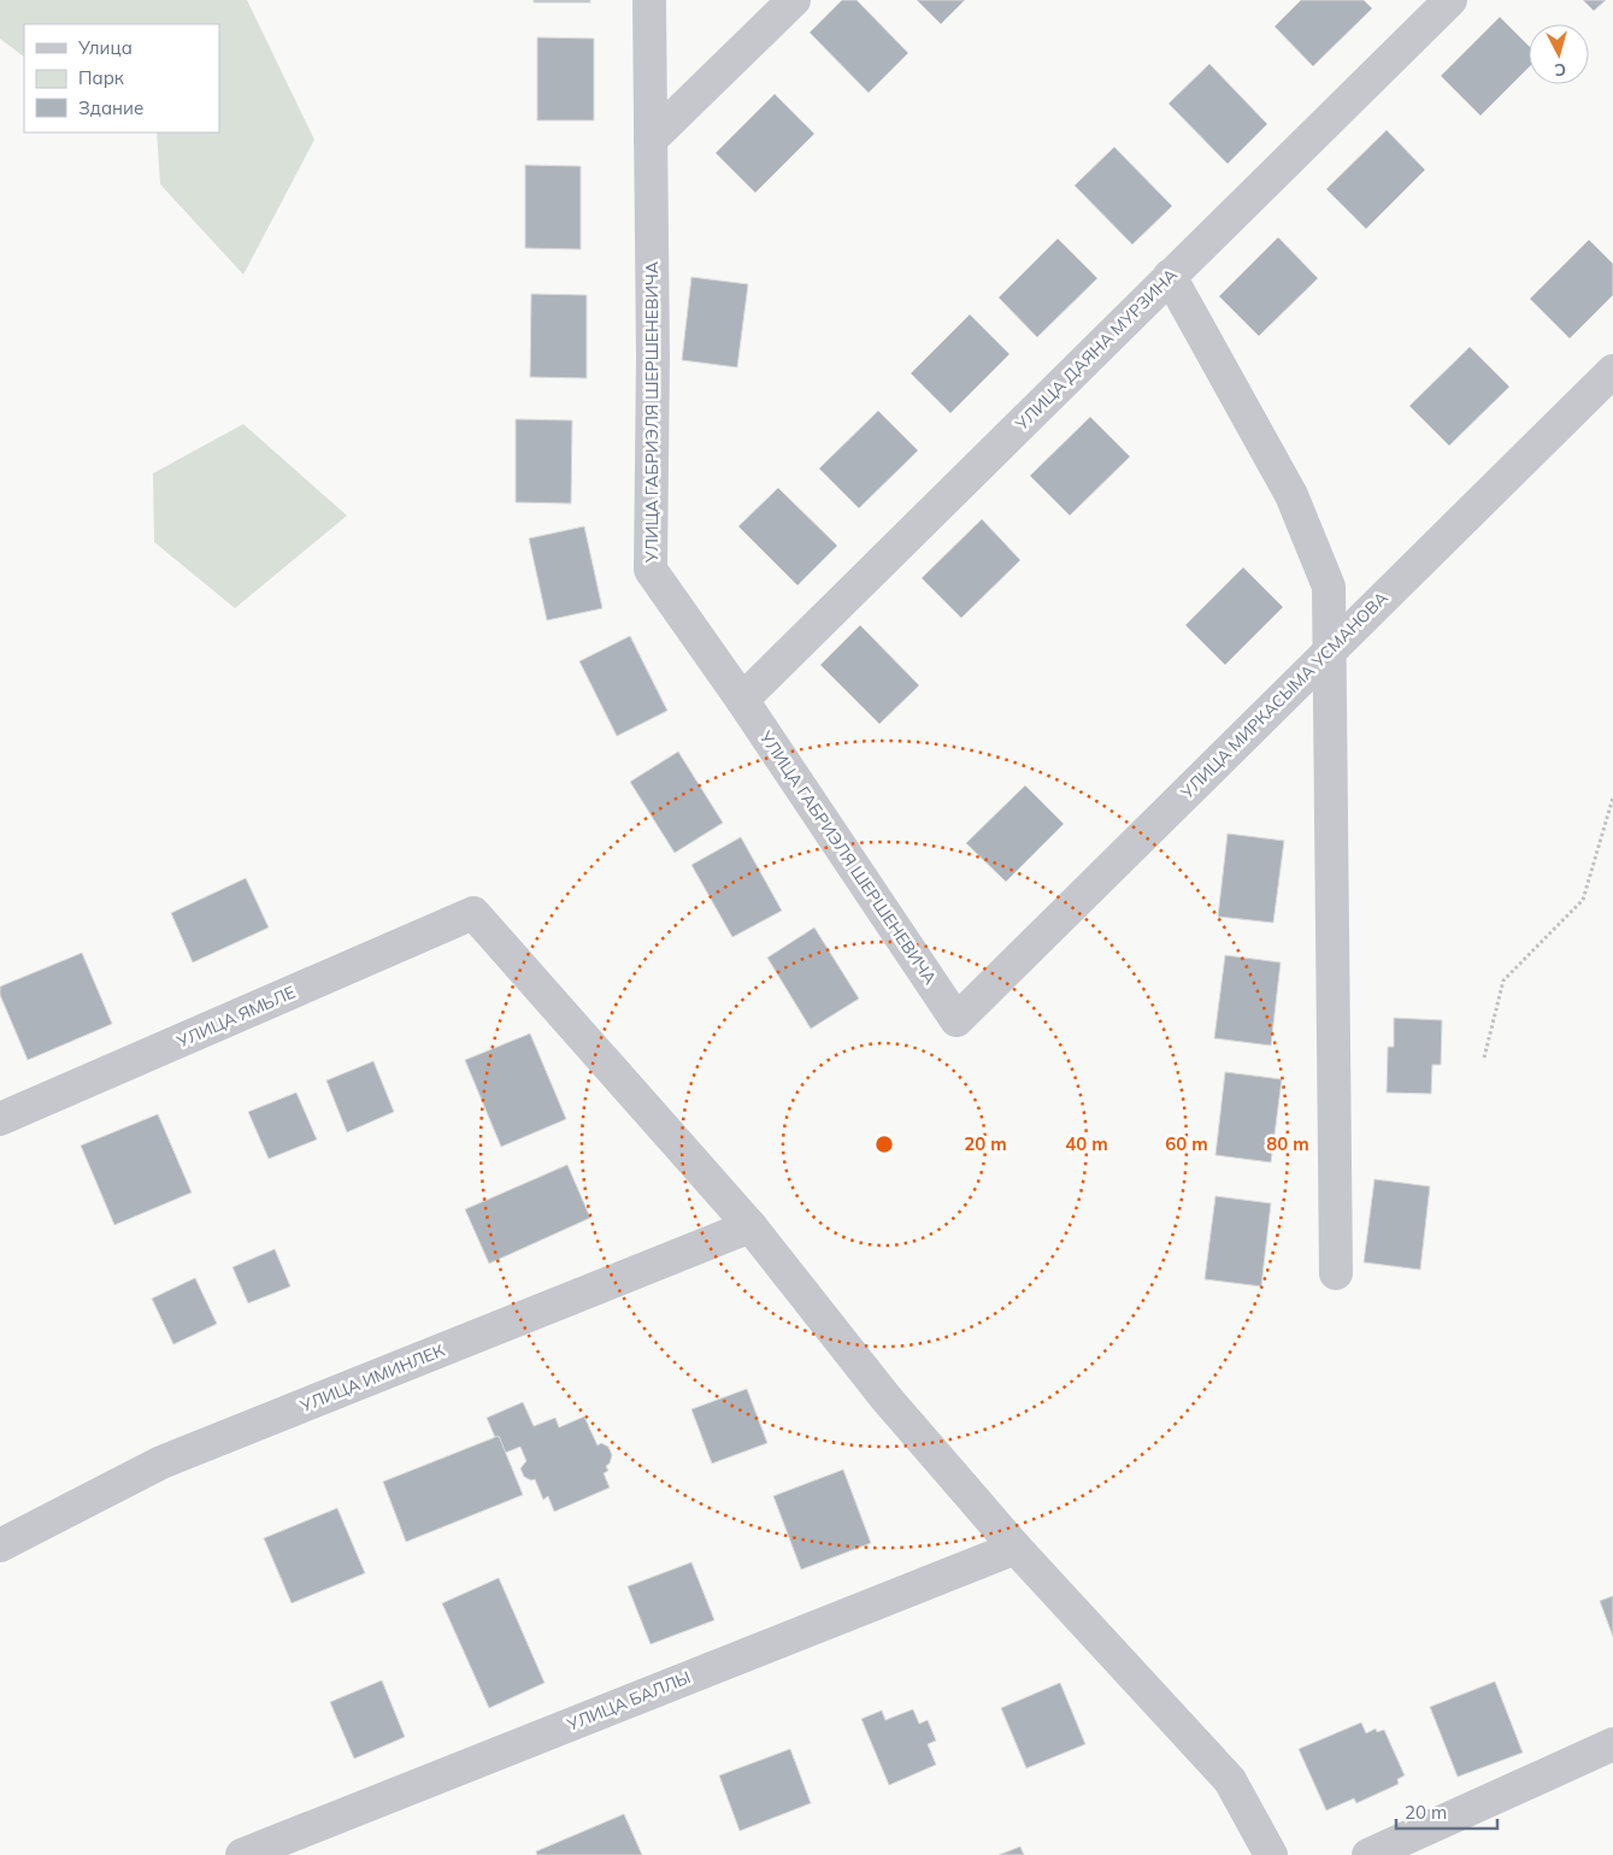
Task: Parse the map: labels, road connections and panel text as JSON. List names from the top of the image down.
{
  "streets": {
    "street": [
      "УЛИЦА ДАЯНА МУРЗИНА",
      "УЛИЦА ГАБРИЭЛЯ ШЕРШЕНЕВИЧА",
      "УЛИЦА МИРКАСЫМА УСМАНОВА",
      "УЛИЦА ЯМЬЛЕ",
      "УЛИЦА ИМИНЛЕК",
      "УЛИЦА БАЛЛЫ"
    ]
  },
  "crossings": [
    ["УЛИЦА ДАЯНА МУРЗИНА", "УЛИЦА ГАБРИЭЛЯ ШЕРШЕНЕВИЧА"],
    ["УЛИЦА ГАБРИЭЛЯ ШЕРШЕНЕВИЧА", "УЛИЦА МИРКАСЫМА УСМАНОВА"],
    ["УЛИЦА ЯМЬЛЕ", "УЛИЦА ИМИНЛЕК"]
  ],
  "legend": ["Улица", "Парк", "Здание"],
  "scale_bar": "20 m",
  "north": "bottom",
  "rings": [
    "20 m",
    "40 m",
    "60 m",
    "80 m"
  ]
}
